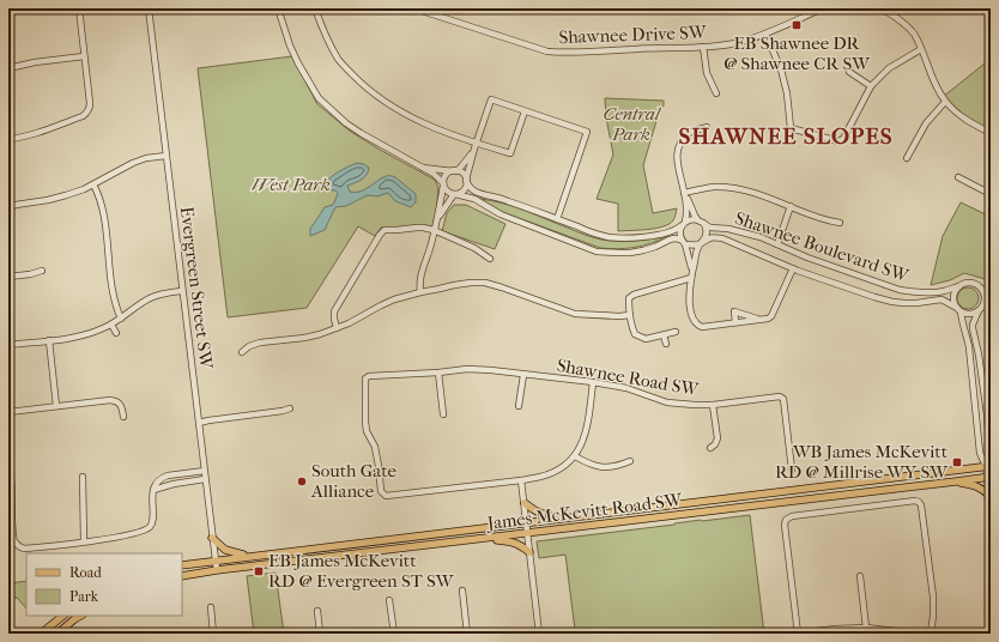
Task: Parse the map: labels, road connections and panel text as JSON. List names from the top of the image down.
{
  "streets": {
    "main road": ["James McKevitt Road SW"],
    "street": [
      "Shawnee Drive SW",
      "Shawnee Boulevard SW",
      "Evergreen Street SW",
      "Shawnee Road SW"
    ]
  },
  "crossings": [
    ["Evergreen Street SW", "James McKevitt Road SW"]
  ],
  "districts": ["SHAWNEE SLOPES"],
  "parks": ["Central Park", "West Park"],
  "places": {
    "transit": ["EB Shawnee DR @ Shawnee CR SW", "WB James McKevitt RD @ Millrise WY SW", "EB James McKevitt RD @ Evergreen ST SW"],
    "other": ["South Gate Alliance"]
  },
  "legend": ["Road", "Park"]
}
